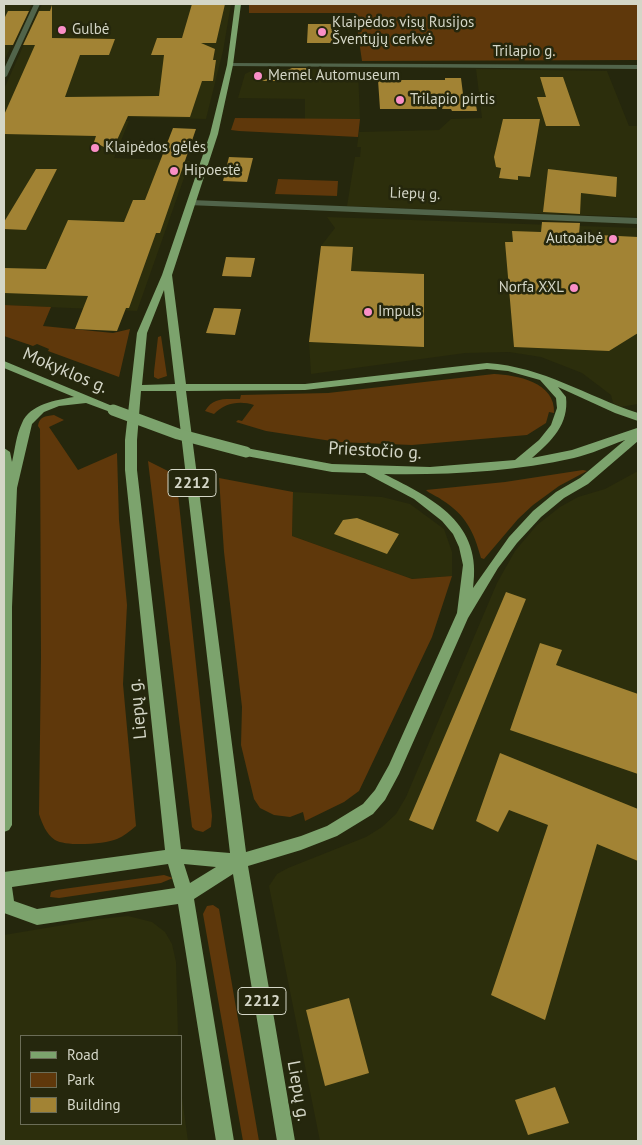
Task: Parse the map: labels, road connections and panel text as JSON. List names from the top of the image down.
{
  "streets": {
    "main road": [
      "Liepų g.",
      "Mokyklos g.",
      "Priestočio g.",
      "2212"
    ],
    "street": ["Trilapio g."]
  },
  "crossings": [
    ["Trilapio g.", "Liepų g."],
    ["Mokyklos g.", "Priestočio g."]
  ],
  "places": [
    "Gulbė",
    "Klaipėdos visų Rusijos Šventųjų cerkvė",
    "Memel Automuseum",
    "Trilapio pirtis",
    "Klaipėdos gėlės",
    "Hipoestė",
    "Autoaibė",
    "Norfa XXL",
    "Impuls"
  ],
  "legend": ["Road", "Park", "Building"]
}
